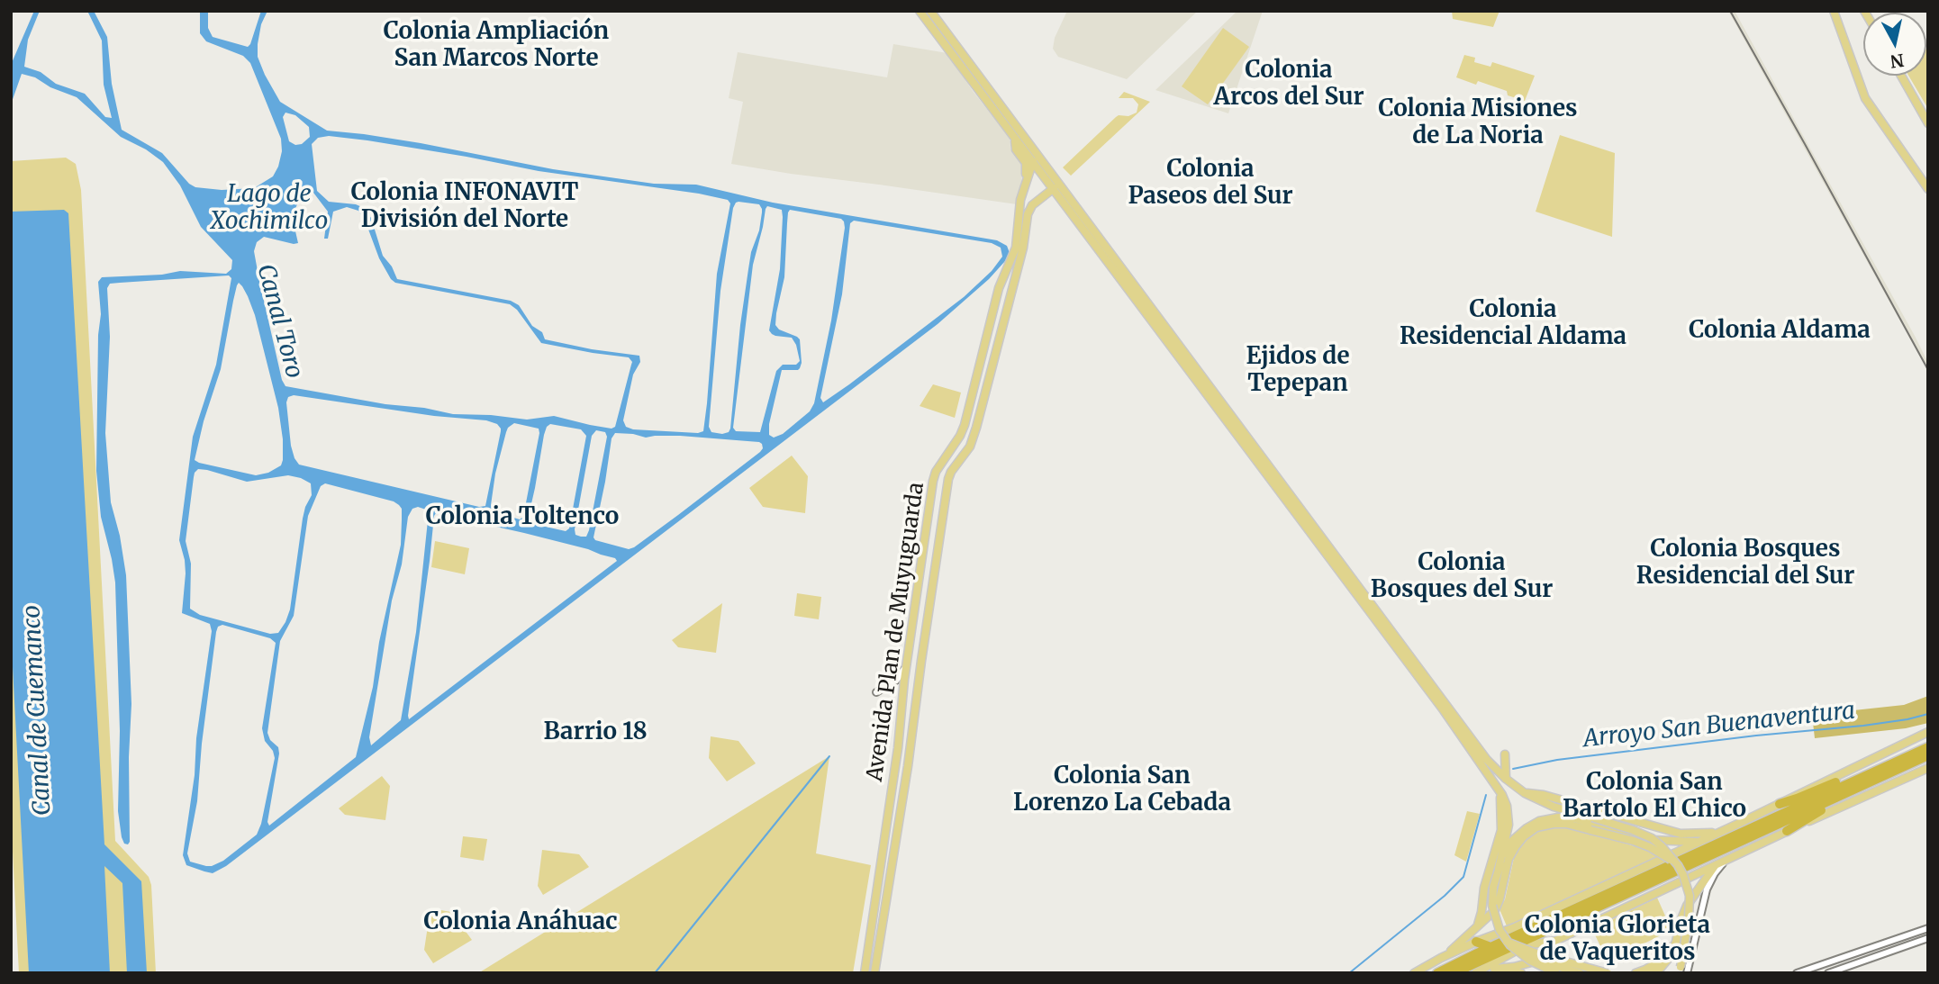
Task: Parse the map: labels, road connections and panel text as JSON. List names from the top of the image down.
{
  "streets": {
    "main road": ["Avenida Plan de Muyuguarda"]
  },
  "districts": [
    "Colonia Ampliación San Marcos Norte",
    "Colonia Arcos del Sur",
    "Colonia Misiones de La Noria",
    "Colonia Paseos del Sur",
    "Colonia INFONAVIT División del Norte",
    "Colonia Residencial Aldama",
    "Colonia Aldama",
    "Ejidos de Tepepan",
    "Colonia Toltenco",
    "Colonia Bosques Residencial del Sur",
    "Colonia Bosques del Sur",
    "Barrio 18",
    "Colonia San Lorenzo La Cebada",
    "Colonia San Bartolo El Chico",
    "Colonia Anáhuac",
    "Colonia Glorieta de Vaqueritos"
  ],
  "water": [
    "Lago de Xochimilco",
    "Canal Toro",
    "Canal de Cuemanco",
    "Arroyo San Buenaventura"
  ],
  "north": "bottom"
}
